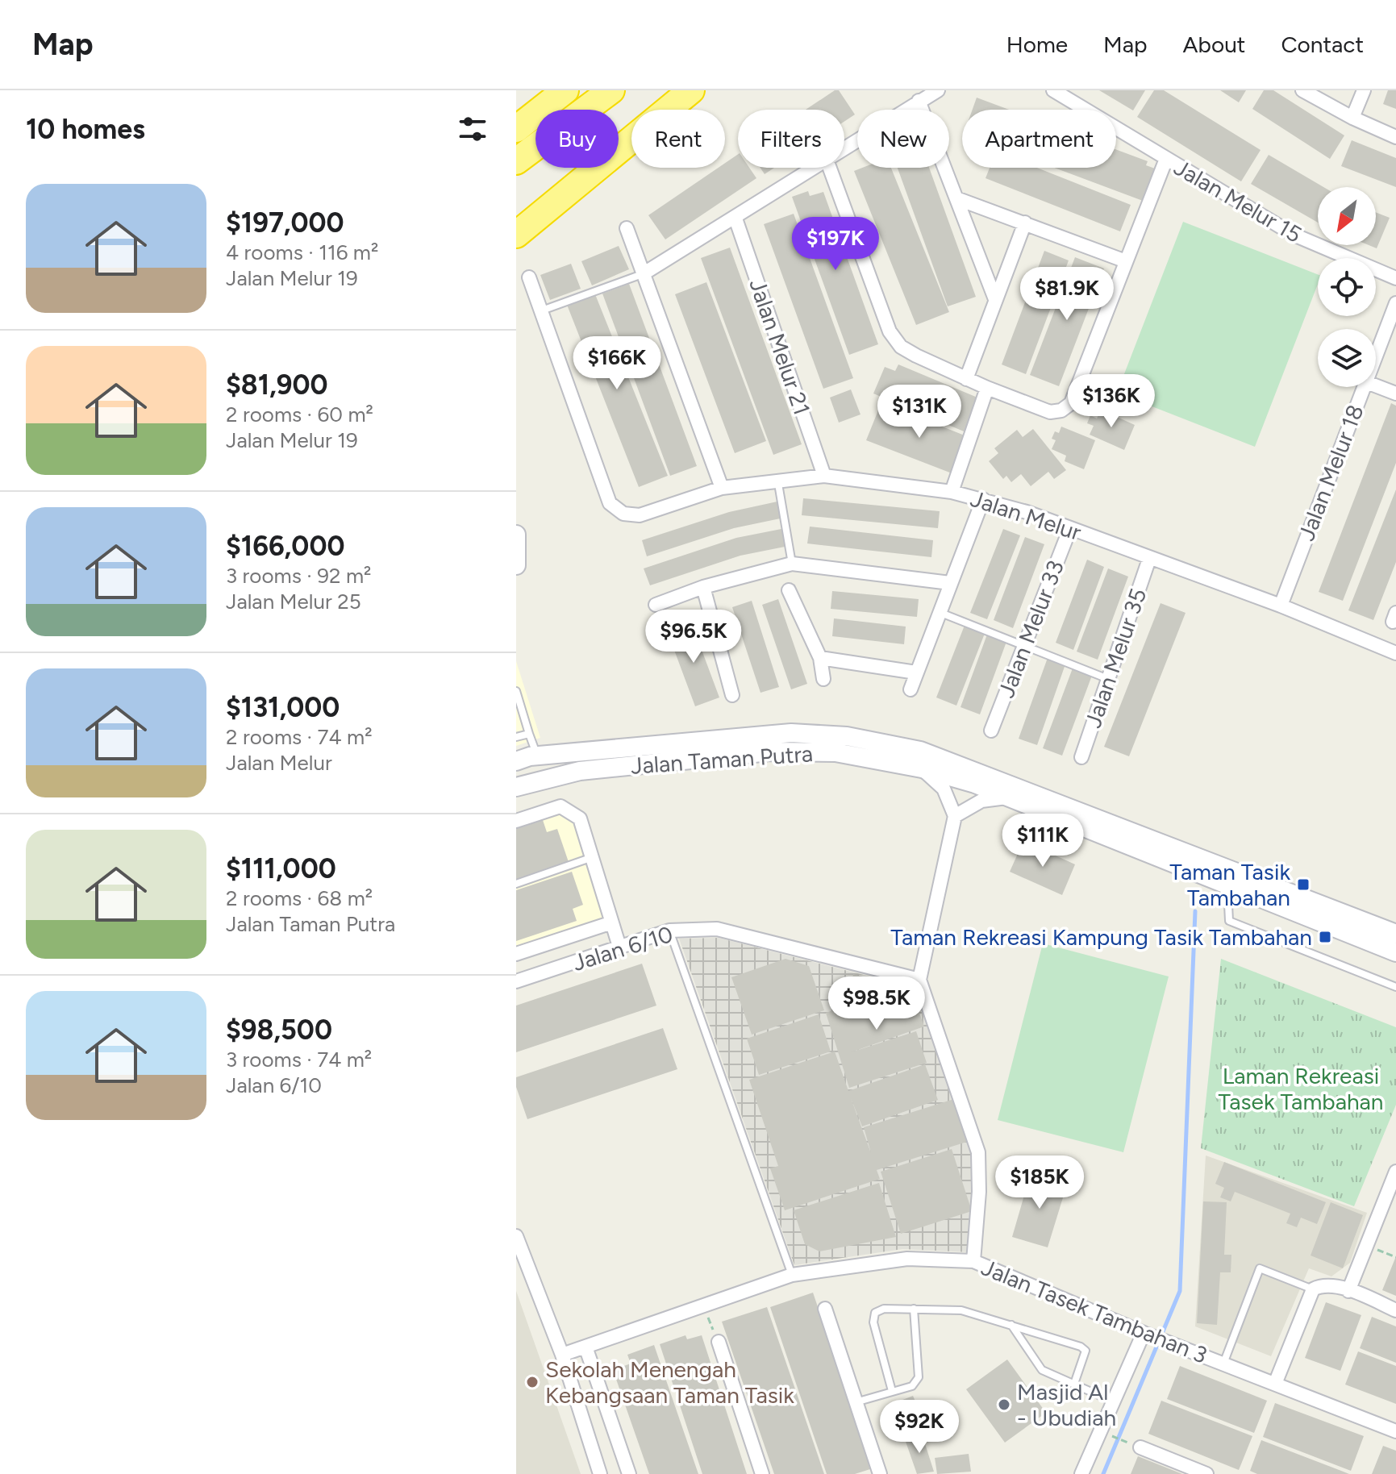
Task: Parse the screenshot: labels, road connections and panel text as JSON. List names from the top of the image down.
{
  "streets": {
    "street": [
      "Jalan Melur 15",
      "Jalan Melur 21",
      "Jalan Melur 18",
      "Jalan Melur",
      "Jalan Melur 33",
      "Jalan Melur 35",
      "Jalan Taman Putra",
      "Jalan 6/10",
      "Jalan Tasek Tambahan 3"
    ]
  },
  "crossings": [
    ["Jalan Melur 21", "Jalan Melur"],
    ["Jalan Melur 18", "Jalan Melur"],
    ["Jalan Melur", "Jalan Melur 33"],
    ["Jalan Melur", "Jalan Melur 35"]
  ],
  "parks": ["Laman Rekreasi Tasek Tambahan"],
  "places": {
    "transit": ["Taman Tasik Tambahan", "Taman Rekreasi Kampung Tasik Tambahan"],
    "other": ["Sekolah Menengah Kebangsaan Taman Tasik", "Masjid Al - Ubudiah"]
  },
  "north": "bottom left",
  "page": {
    "header": "Map",
    "nav": [
      "Home",
      "Map",
      "About",
      "Contact"
    ],
    "heading": "10 homes",
    "chip": [
      "Buy",
      "Rent",
      "Filters",
      "New",
      "Apartment"
    ],
    "list": [
      {
        "name": "$197,000",
        "note": "4 rooms · 116 m² · Jalan Melur 19"
      },
      {
        "name": "$81,900",
        "note": "2 rooms · 60 m² · Jalan Melur 19"
      },
      {
        "name": "$166,000",
        "note": "3 rooms · 92 m² · Jalan Melur 25"
      },
      {
        "name": "$131,000",
        "note": "2 rooms · 74 m² · Jalan Melur"
      },
      {
        "name": "$111,000",
        "note": "2 rooms · 68 m² · Jalan Taman Putra"
      },
      {
        "name": "$98,500",
        "note": "3 rooms · 74 m² · Jalan 6/10"
      }
    ],
    "price": [
      "$197K",
      "$81.9K",
      "$166K",
      "$136K",
      "$131K",
      "$96.5K",
      "$111K",
      "$98.5K",
      "$185K",
      "$92K"
    ]
  }
}
